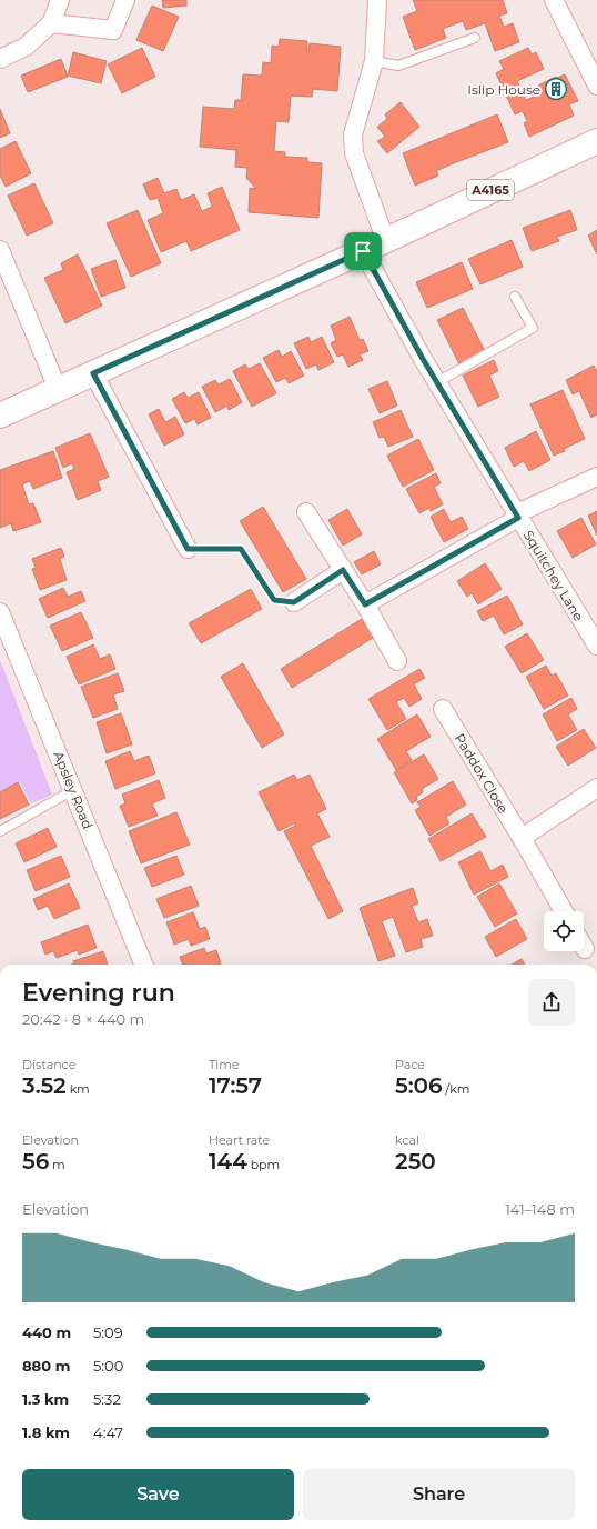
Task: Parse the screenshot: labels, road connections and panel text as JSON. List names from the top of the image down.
{
  "streets": {
    "main road": ["A4165"],
    "street": ["Squitchey Lane", "Paddox Close", "Apsley Road"]
  },
  "crossings": [
    ["A4165", "Squitchey Lane"]
  ],
  "places": {
    "building": ["Islip House"]
  },
  "page": {
    "heading": ["Evening run", "20:42 · 8 × 440 m"],
    "stats": [
      ["Distance", "3.52 km"],
      ["Time", "17:57"],
      ["Pace", "5:06 /km"],
      ["Elevation", "56 m"],
      ["Heart rate", "144 bpm"],
      ["kcal", "250"]
    ],
    "chart": ["Elevation", "141–148 m"],
    "list": [
      {
        "name": "440 m",
        "note": "5:09"
      },
      {
        "name": "880 m",
        "note": "5:00"
      },
      {
        "name": "1.3 km",
        "note": "5:32"
      },
      {
        "name": "1.8 km",
        "note": "4:47"
      }
    ],
    "buttons": ["Save", "Share"]
  }
}
